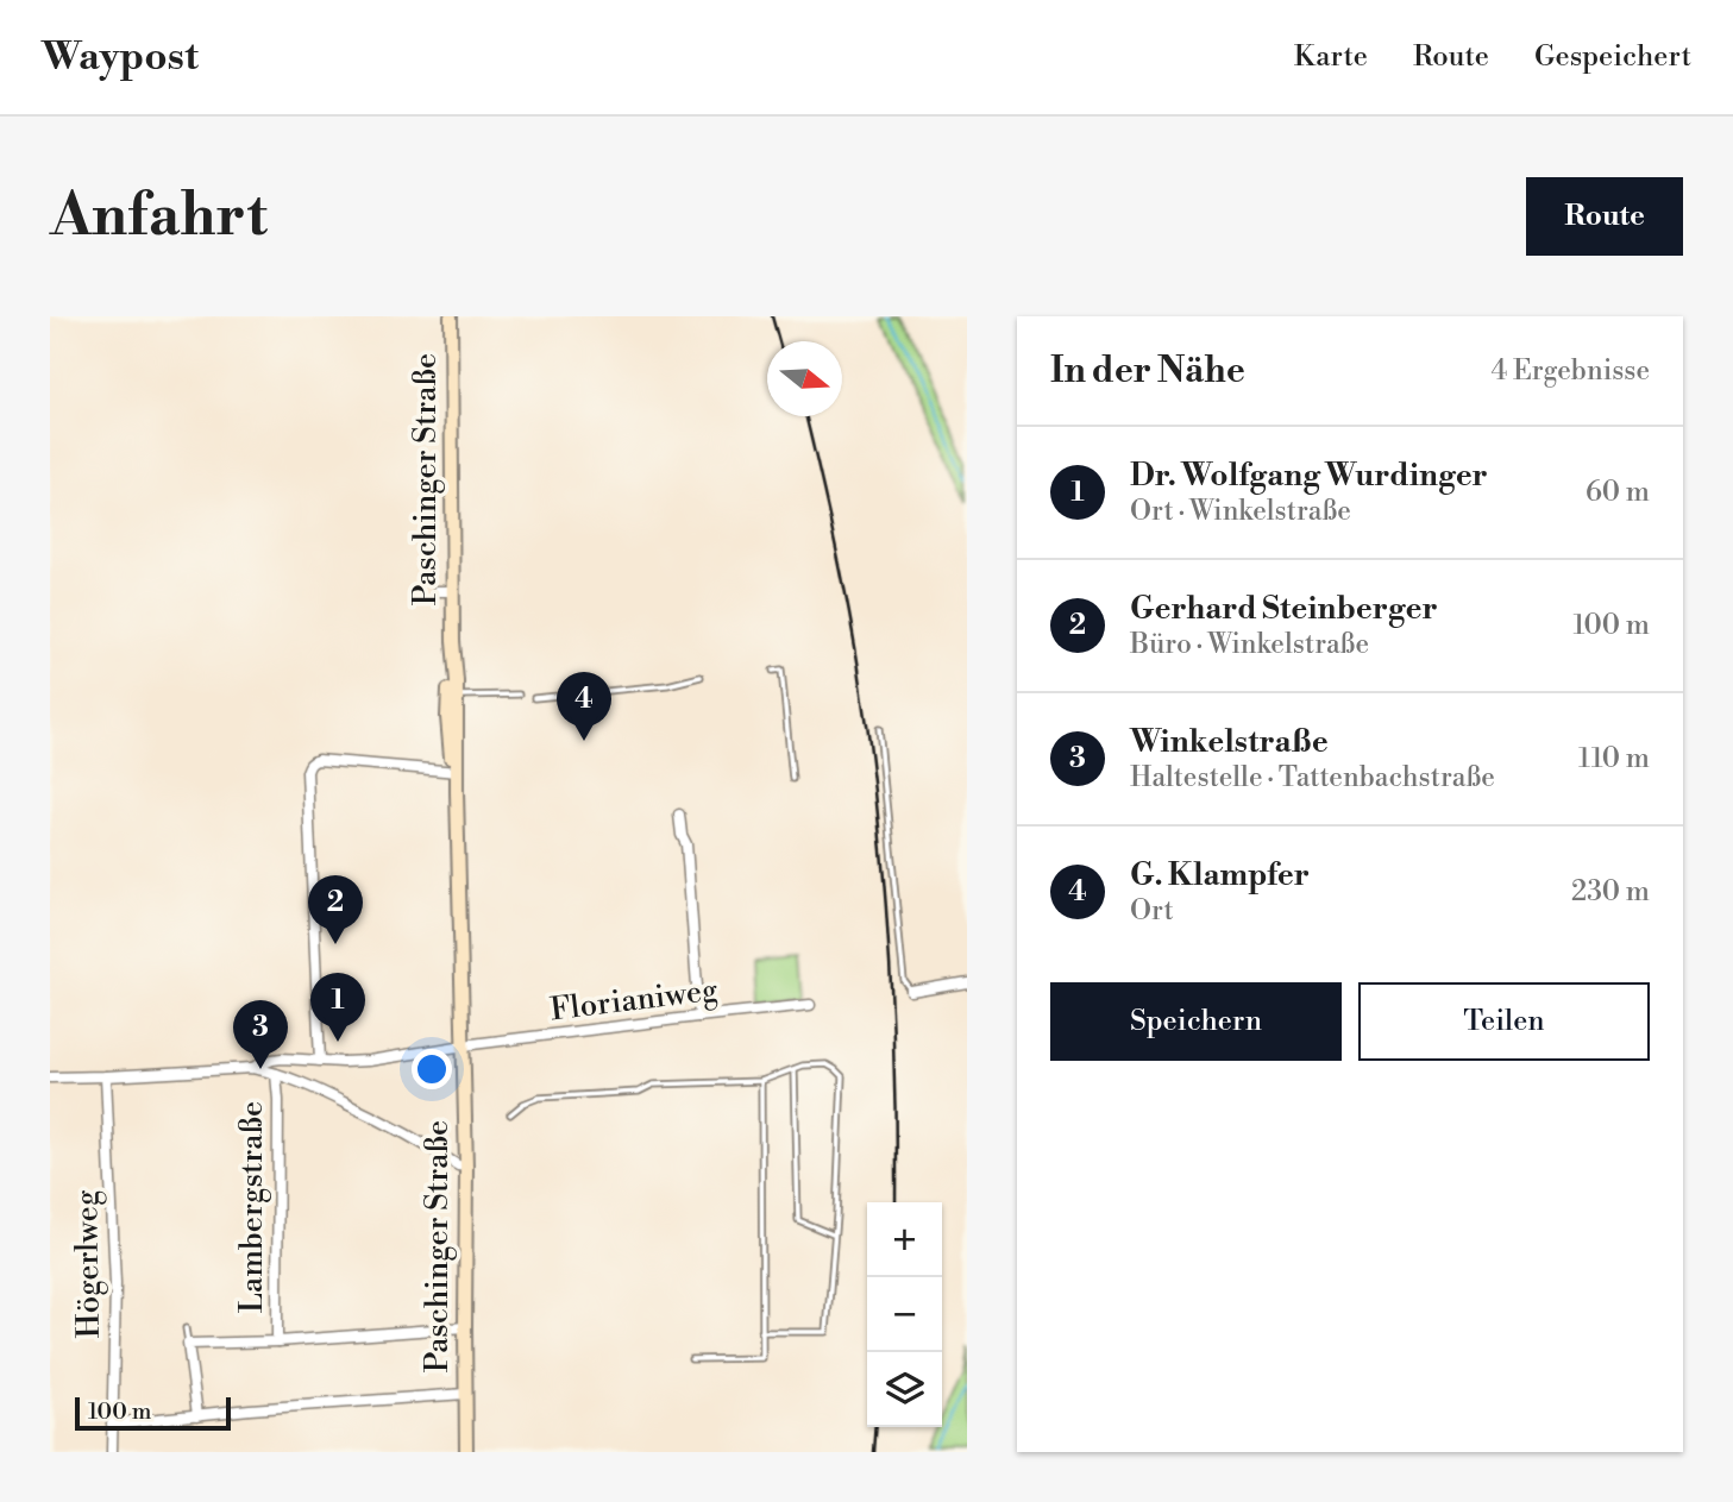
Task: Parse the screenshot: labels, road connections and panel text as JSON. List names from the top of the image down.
{
  "streets": {
    "street": [
      "Paschinger Straße",
      "Florianiweg",
      "Lambergstraße",
      "Högerlweg"
    ]
  },
  "crossings": [
    ["Paschinger Straße", "Florianiweg"]
  ],
  "scale_bar": "100 m",
  "north": "right",
  "page": {
    "header": "Waypost",
    "nav": ["Karte", "Route", "Gespeichert"],
    "buttons": [
      "Route",
      ["Speichern", "Teilen"]
    ],
    "title": "Anfahrt",
    "heading": ["In der Nähe", "4 Ergebnisse"],
    "list": [
      {
        "mark": "1",
        "name": "Dr. Wolfgang Wurdinger",
        "note": "Ort · Winkelstraße",
        "value": "60 m"
      },
      {
        "mark": "2",
        "name": "Gerhard Steinberger",
        "note": "Büro · Winkelstraße",
        "value": "100 m"
      },
      {
        "mark": "3",
        "name": "Winkelstraße",
        "note": "Haltestelle · Tattenbachstraße",
        "value": "110 m"
      },
      {
        "mark": "4",
        "name": "G. Klampfer",
        "note": "Ort",
        "value": "230 m"
      }
    ],
    "pins": [
      "4",
      "2",
      "1",
      "3"
    ],
    "map_buttons": ["+", "−"],
    "scale": "100 m"
  }
}
